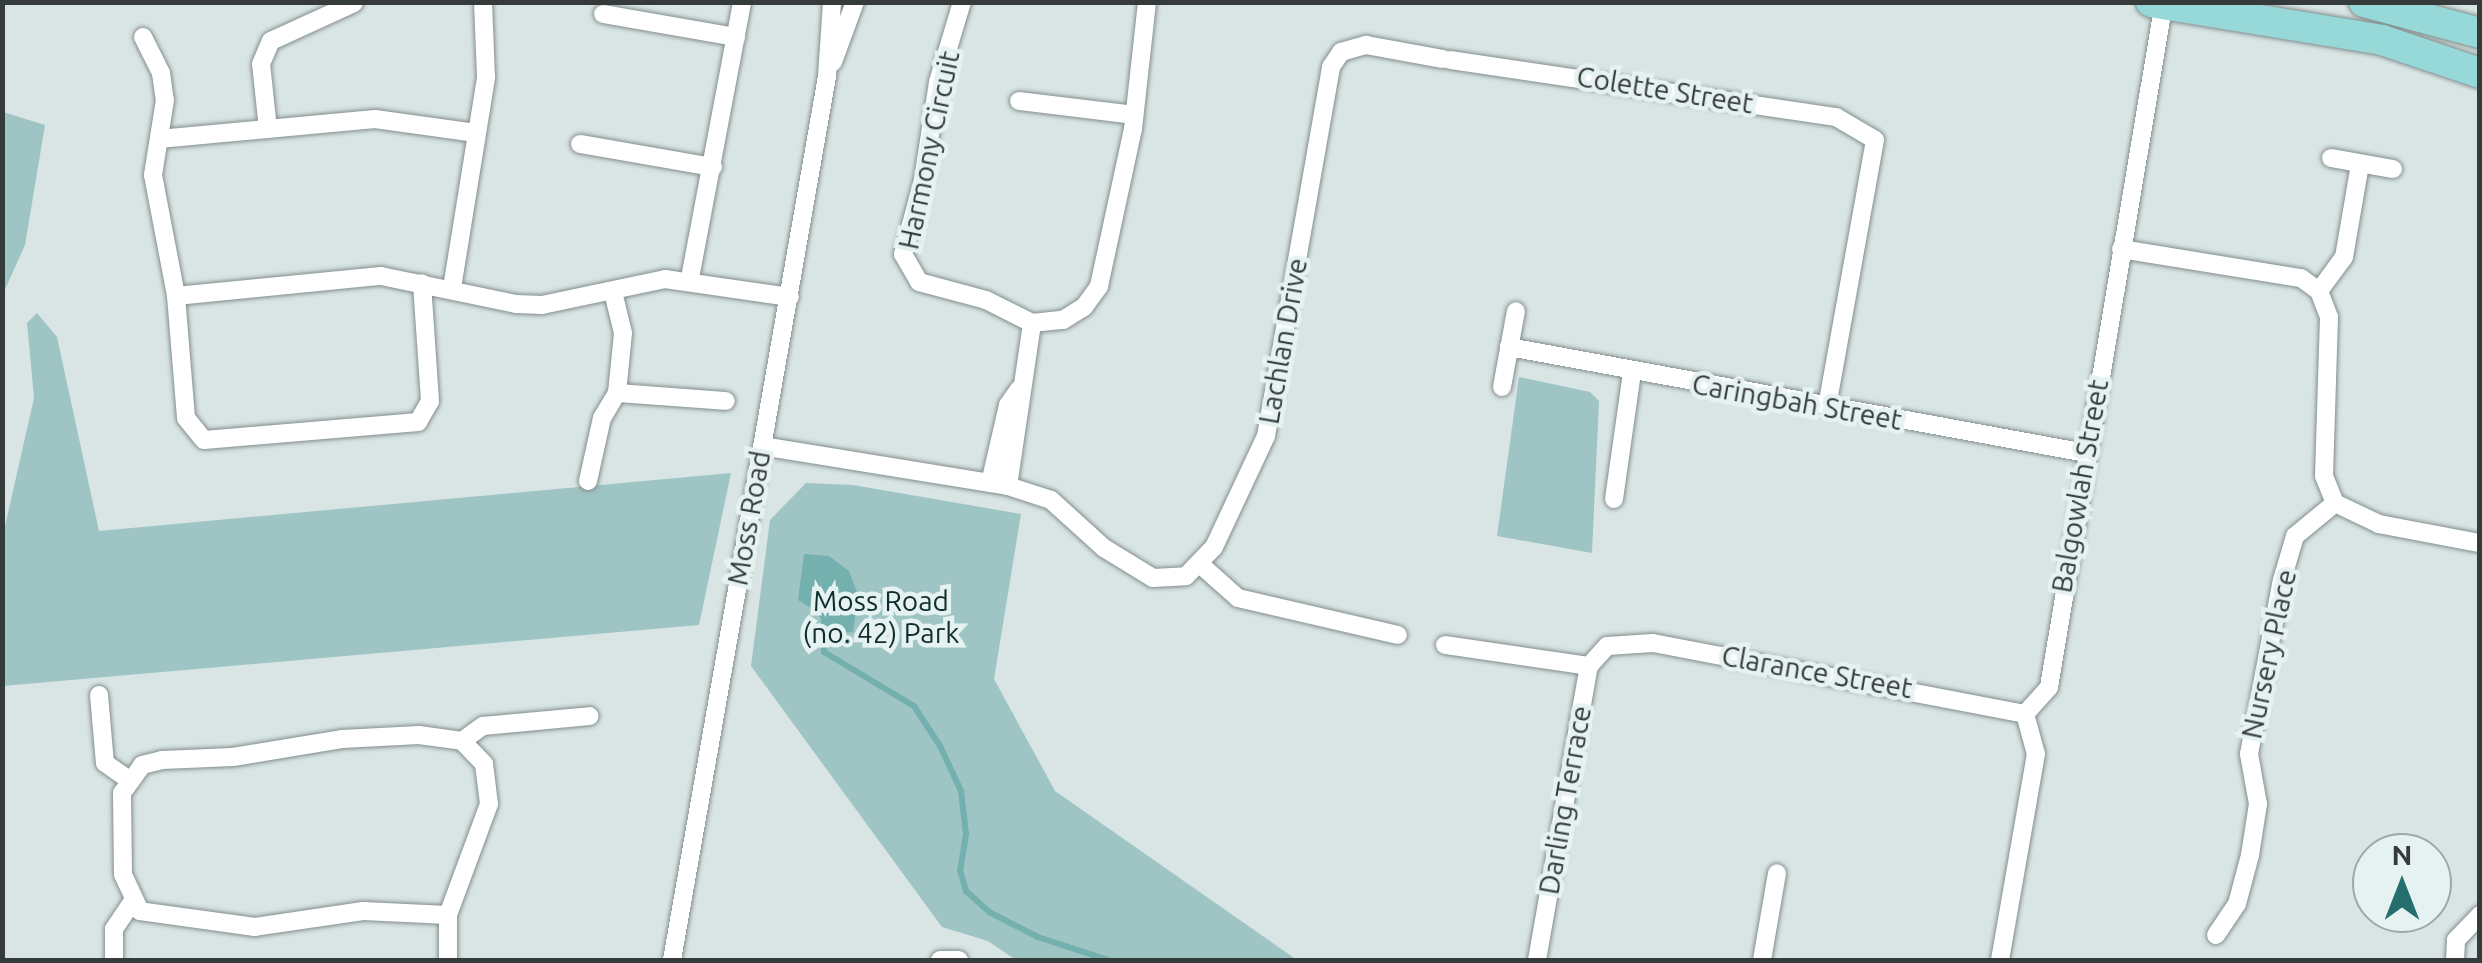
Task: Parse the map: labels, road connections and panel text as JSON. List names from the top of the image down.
{
  "streets": {
    "street": [
      "Colette Street",
      "Harmony Circuit",
      "Lachlan Drive",
      "Caringbah Street",
      "Balgowlah Street",
      "Moss Road",
      "Nursery Place",
      "Clarance Street",
      "Darling Terrace"
    ]
  },
  "crossings": [
    ["Colette Street", "Lachlan Drive"],
    ["Colette Street", "Caringbah Street"],
    ["Caringbah Street", "Balgowlah Street"],
    ["Balgowlah Street", "Clarance Street"],
    ["Clarance Street", "Darling Terrace"]
  ],
  "parks": ["Moss Road (no. 42) Park"],
  "north": "top"
}
